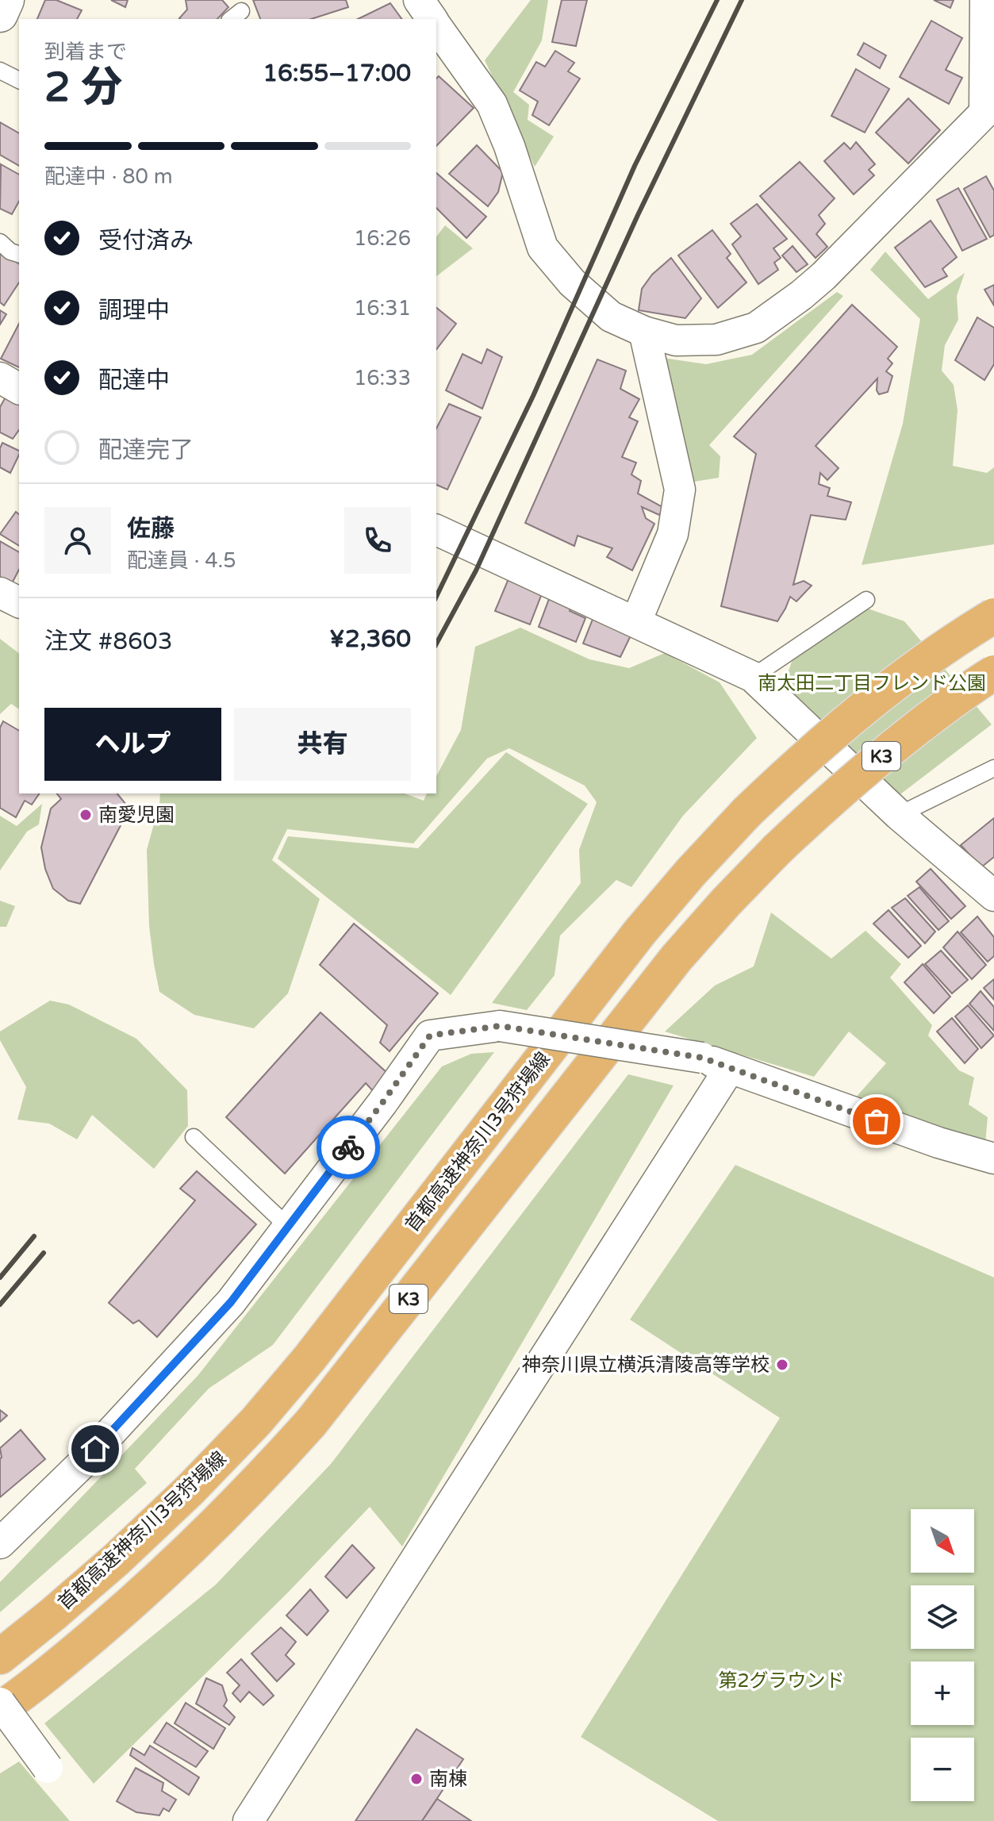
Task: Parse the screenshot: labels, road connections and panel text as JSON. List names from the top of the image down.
{
  "streets": {
    "highway": ["K3", "首都高速神奈川3号狩場線"]
  },
  "parks": ["南太田二丁目フレンド公園", "第2グラウンド"],
  "places": ["南愛児園", "神奈川県立横浜清陵高等学校", "南棟"],
  "north": "bottom right",
  "page": {
    "heading": ["2 分", "到着まで", "16:55–17:00"],
    "panel": [
      "佐藤",
      "配達員 · 4.5",
      "注文 #8603",
      "¥2,360"
    ],
    "bar": "配達中 · 80 m",
    "list": [
      ["受付済み", "16:26"],
      ["調理中", "16:31"],
      ["配達中", "16:33"],
      "配達完了"
    ],
    "buttons": ["ヘルプ", "共有"],
    "map_buttons": ["+", "−"]
  }
}
